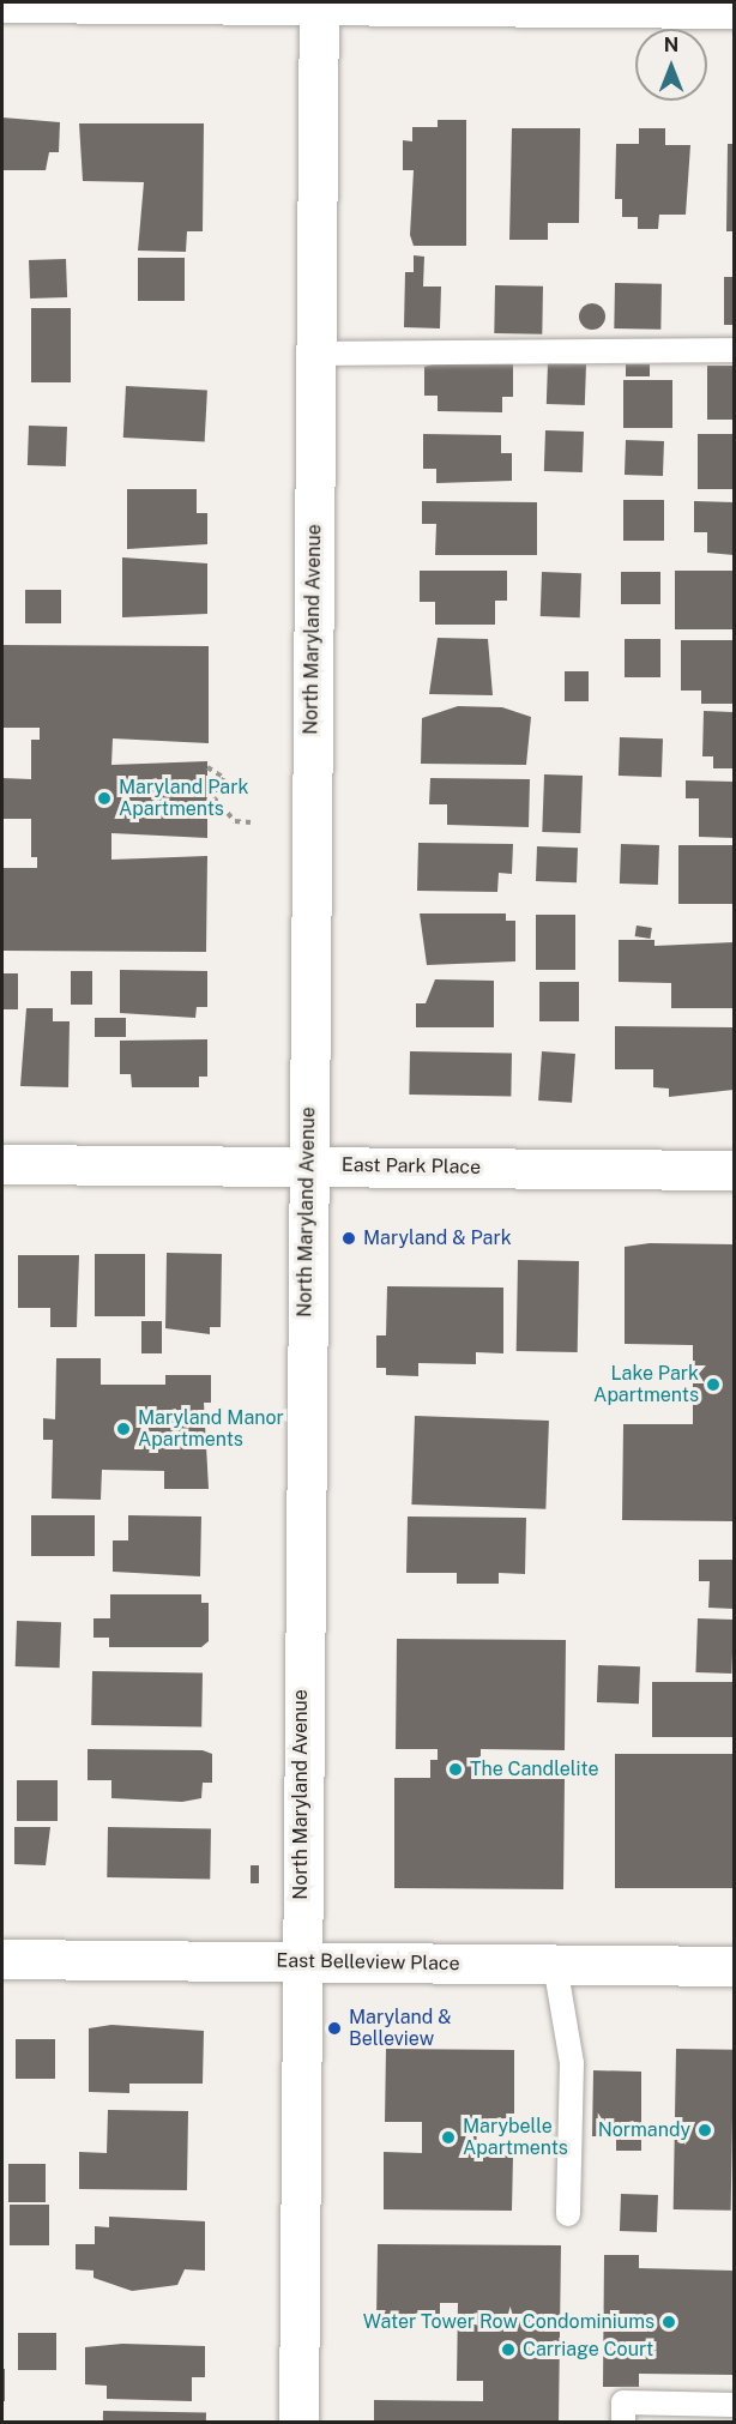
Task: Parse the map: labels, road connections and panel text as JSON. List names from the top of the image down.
{
  "streets": {
    "street": ["North Maryland Avenue", "East Park Place", "East Belleview Place"]
  },
  "crossings": [
    ["North Maryland Avenue", "East Park Place"],
    ["North Maryland Avenue", "East Belleview Place"]
  ],
  "places": [
    "Maryland Park Apartments",
    "Maryland & Park",
    "Lake Park Apartments",
    "Maryland Manor Apartments",
    "The Candlelite",
    "Maryland & Belleview",
    "Normandy",
    "Marybelle Apartments",
    "Water Tower Row Condominiums",
    "Carriage Court"
  ],
  "north": "top"
}
